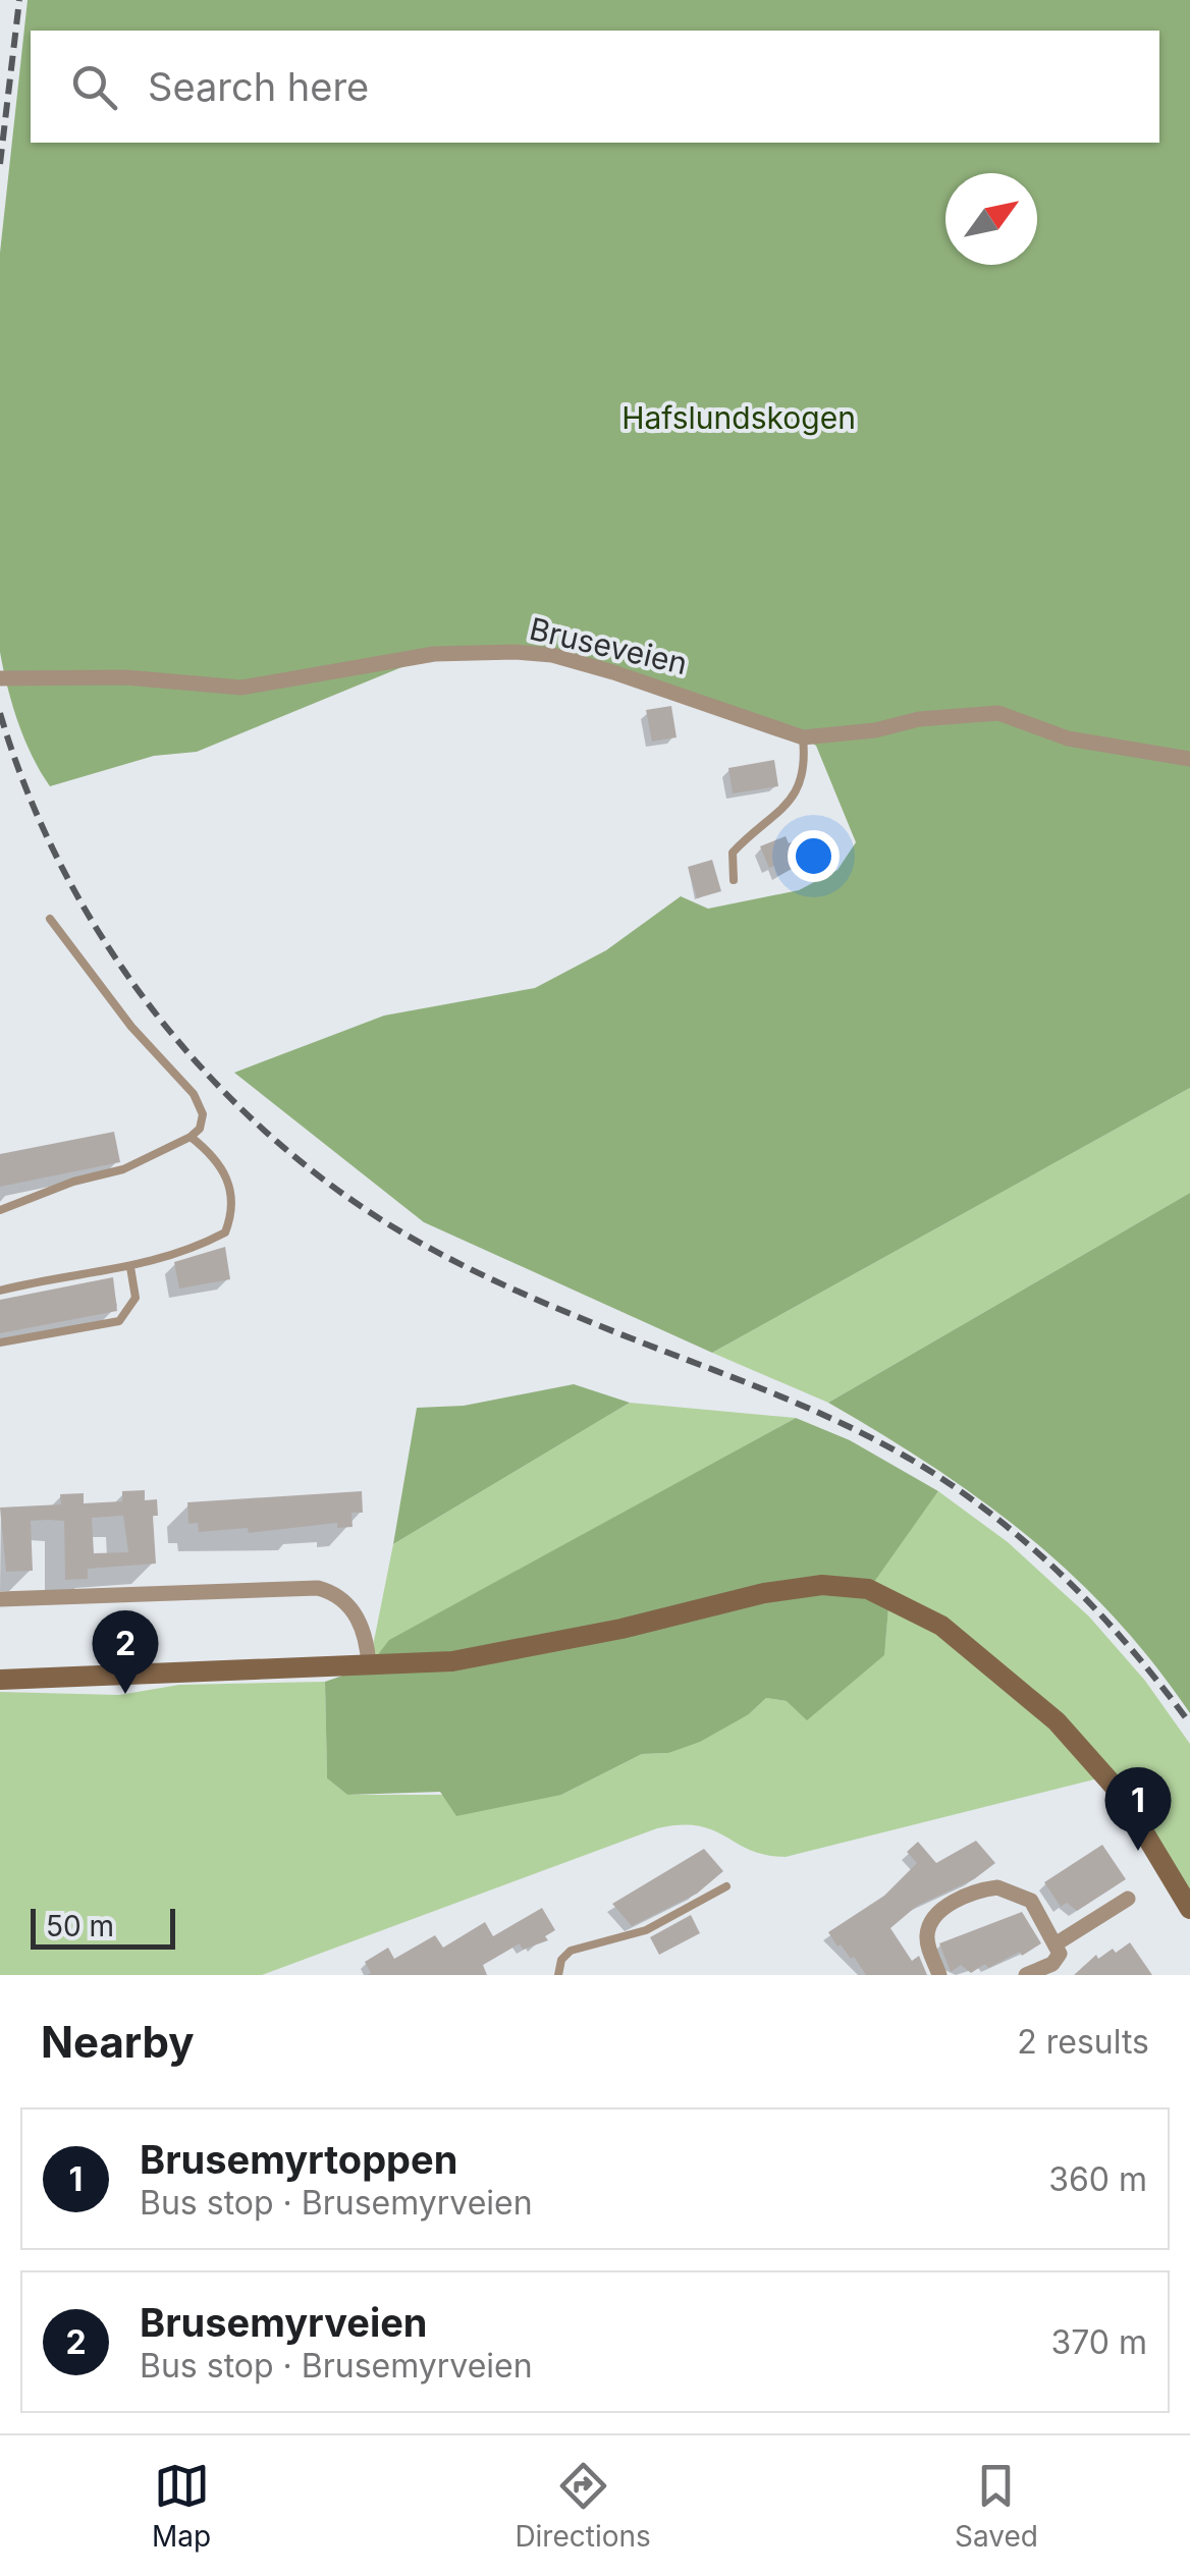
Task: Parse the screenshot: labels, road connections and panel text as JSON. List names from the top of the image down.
{
  "streets": {
    "street": ["Bruseveien"]
  },
  "parks": ["Hafslundskogen"],
  "scale_bar": "50 m",
  "north": "top right",
  "page": {
    "search": "Search here",
    "pins": ["2", "1"],
    "scale": "50 m",
    "heading": ["Nearby", "2 results"],
    "list": [
      {
        "mark": "1",
        "name": "Brusemyrtoppen",
        "note": "Bus stop · Brusemyrveien",
        "value": "360 m"
      },
      {
        "mark": "2",
        "name": "Brusemyrveien",
        "note": "Bus stop · Brusemyrveien",
        "value": "370 m"
      }
    ],
    "nav": ["Map", "Directions", "Saved"]
  }
}
